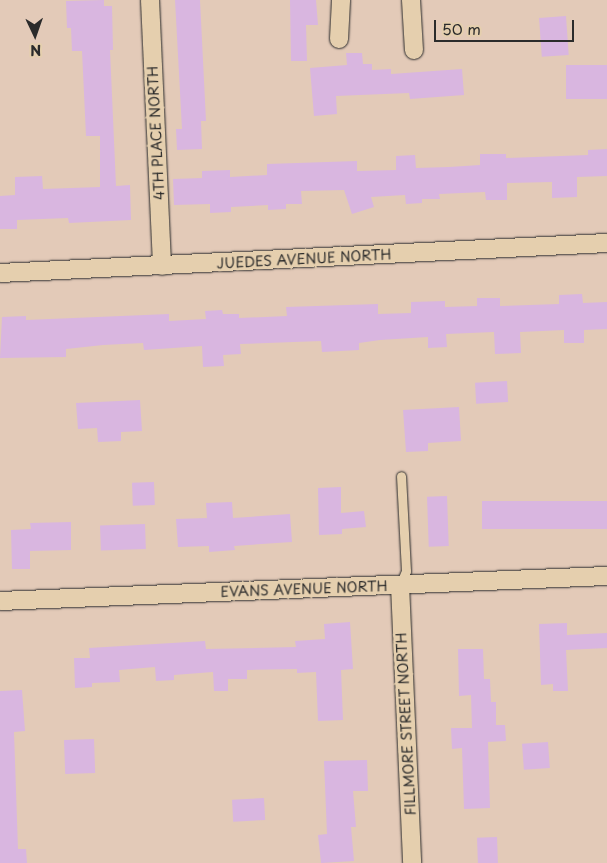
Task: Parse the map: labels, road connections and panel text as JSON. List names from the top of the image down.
{
  "streets": {
    "street": [
      "4TH PLACE NORTH",
      "JUEDES AVENUE NORTH",
      "EVANS AVENUE NORTH",
      "FILLMORE STREET NORTH"
    ]
  },
  "crossings": [
    ["4TH PLACE NORTH", "JUEDES AVENUE NORTH"],
    ["EVANS AVENUE NORTH", "FILLMORE STREET NORTH"]
  ],
  "scale_bar": "50 m",
  "north": "bottom"
}
